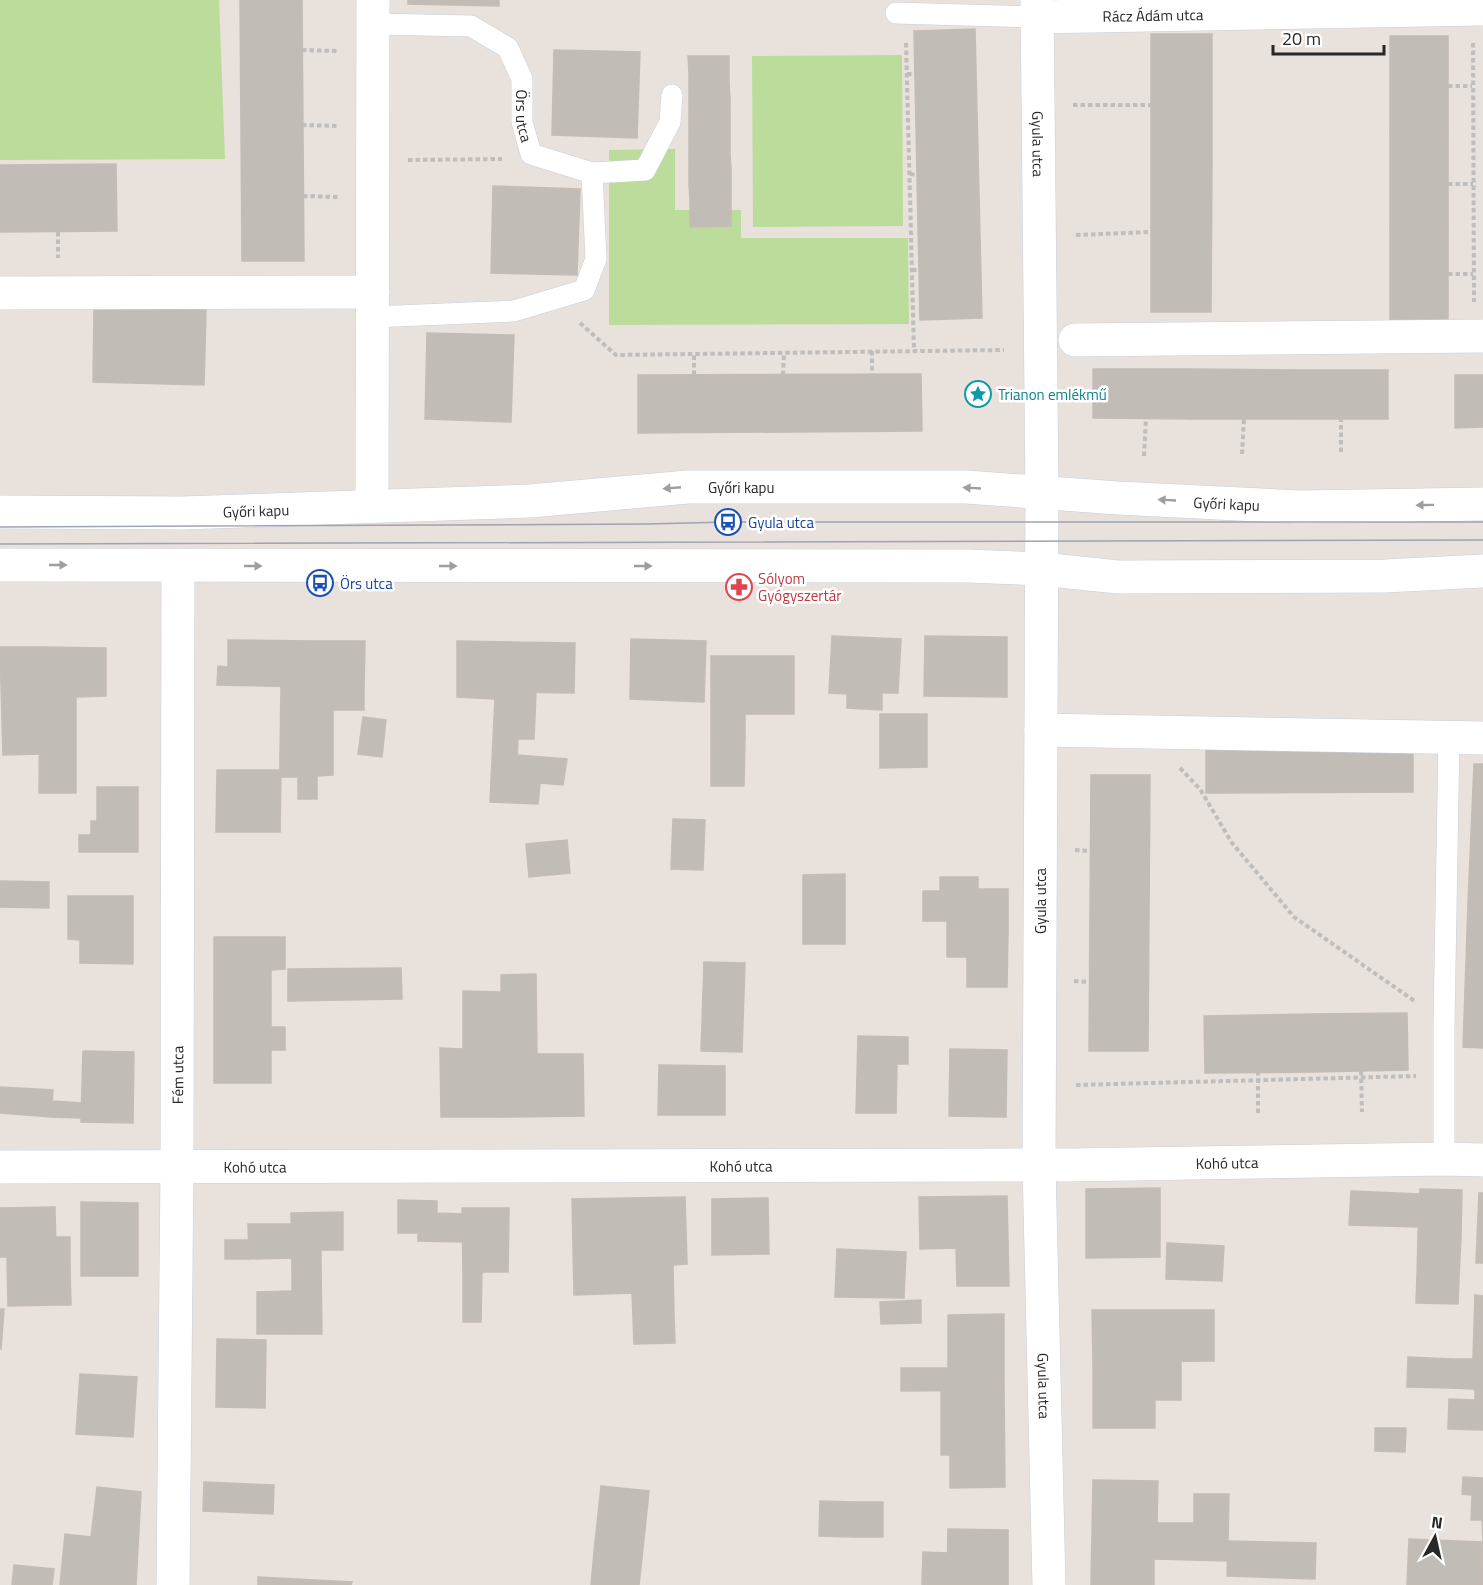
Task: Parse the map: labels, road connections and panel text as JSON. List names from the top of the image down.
{
  "streets": {
    "street": [
      "Rácz Ádám utca",
      "Örs utca",
      "Gyula utca",
      "Győri kapu",
      "Fém utca",
      "Kohó utca"
    ]
  },
  "crossings": [
    ["Rácz Ádám utca", "Gyula utca"],
    ["Örs utca", "Győri kapu"],
    ["Gyula utca", "Győri kapu"],
    ["Gyula utca", "Kohó utca"],
    ["Fém utca", "Kohó utca"]
  ],
  "places": {
    "place": ["Trianon emlékmű"],
    "bus stop": ["Gyula utca", "Örs utca"],
    "pharmacy": ["Sólyom Gyógyszertár"]
  },
  "scale_bar": "20 m",
  "north": "top"
}
